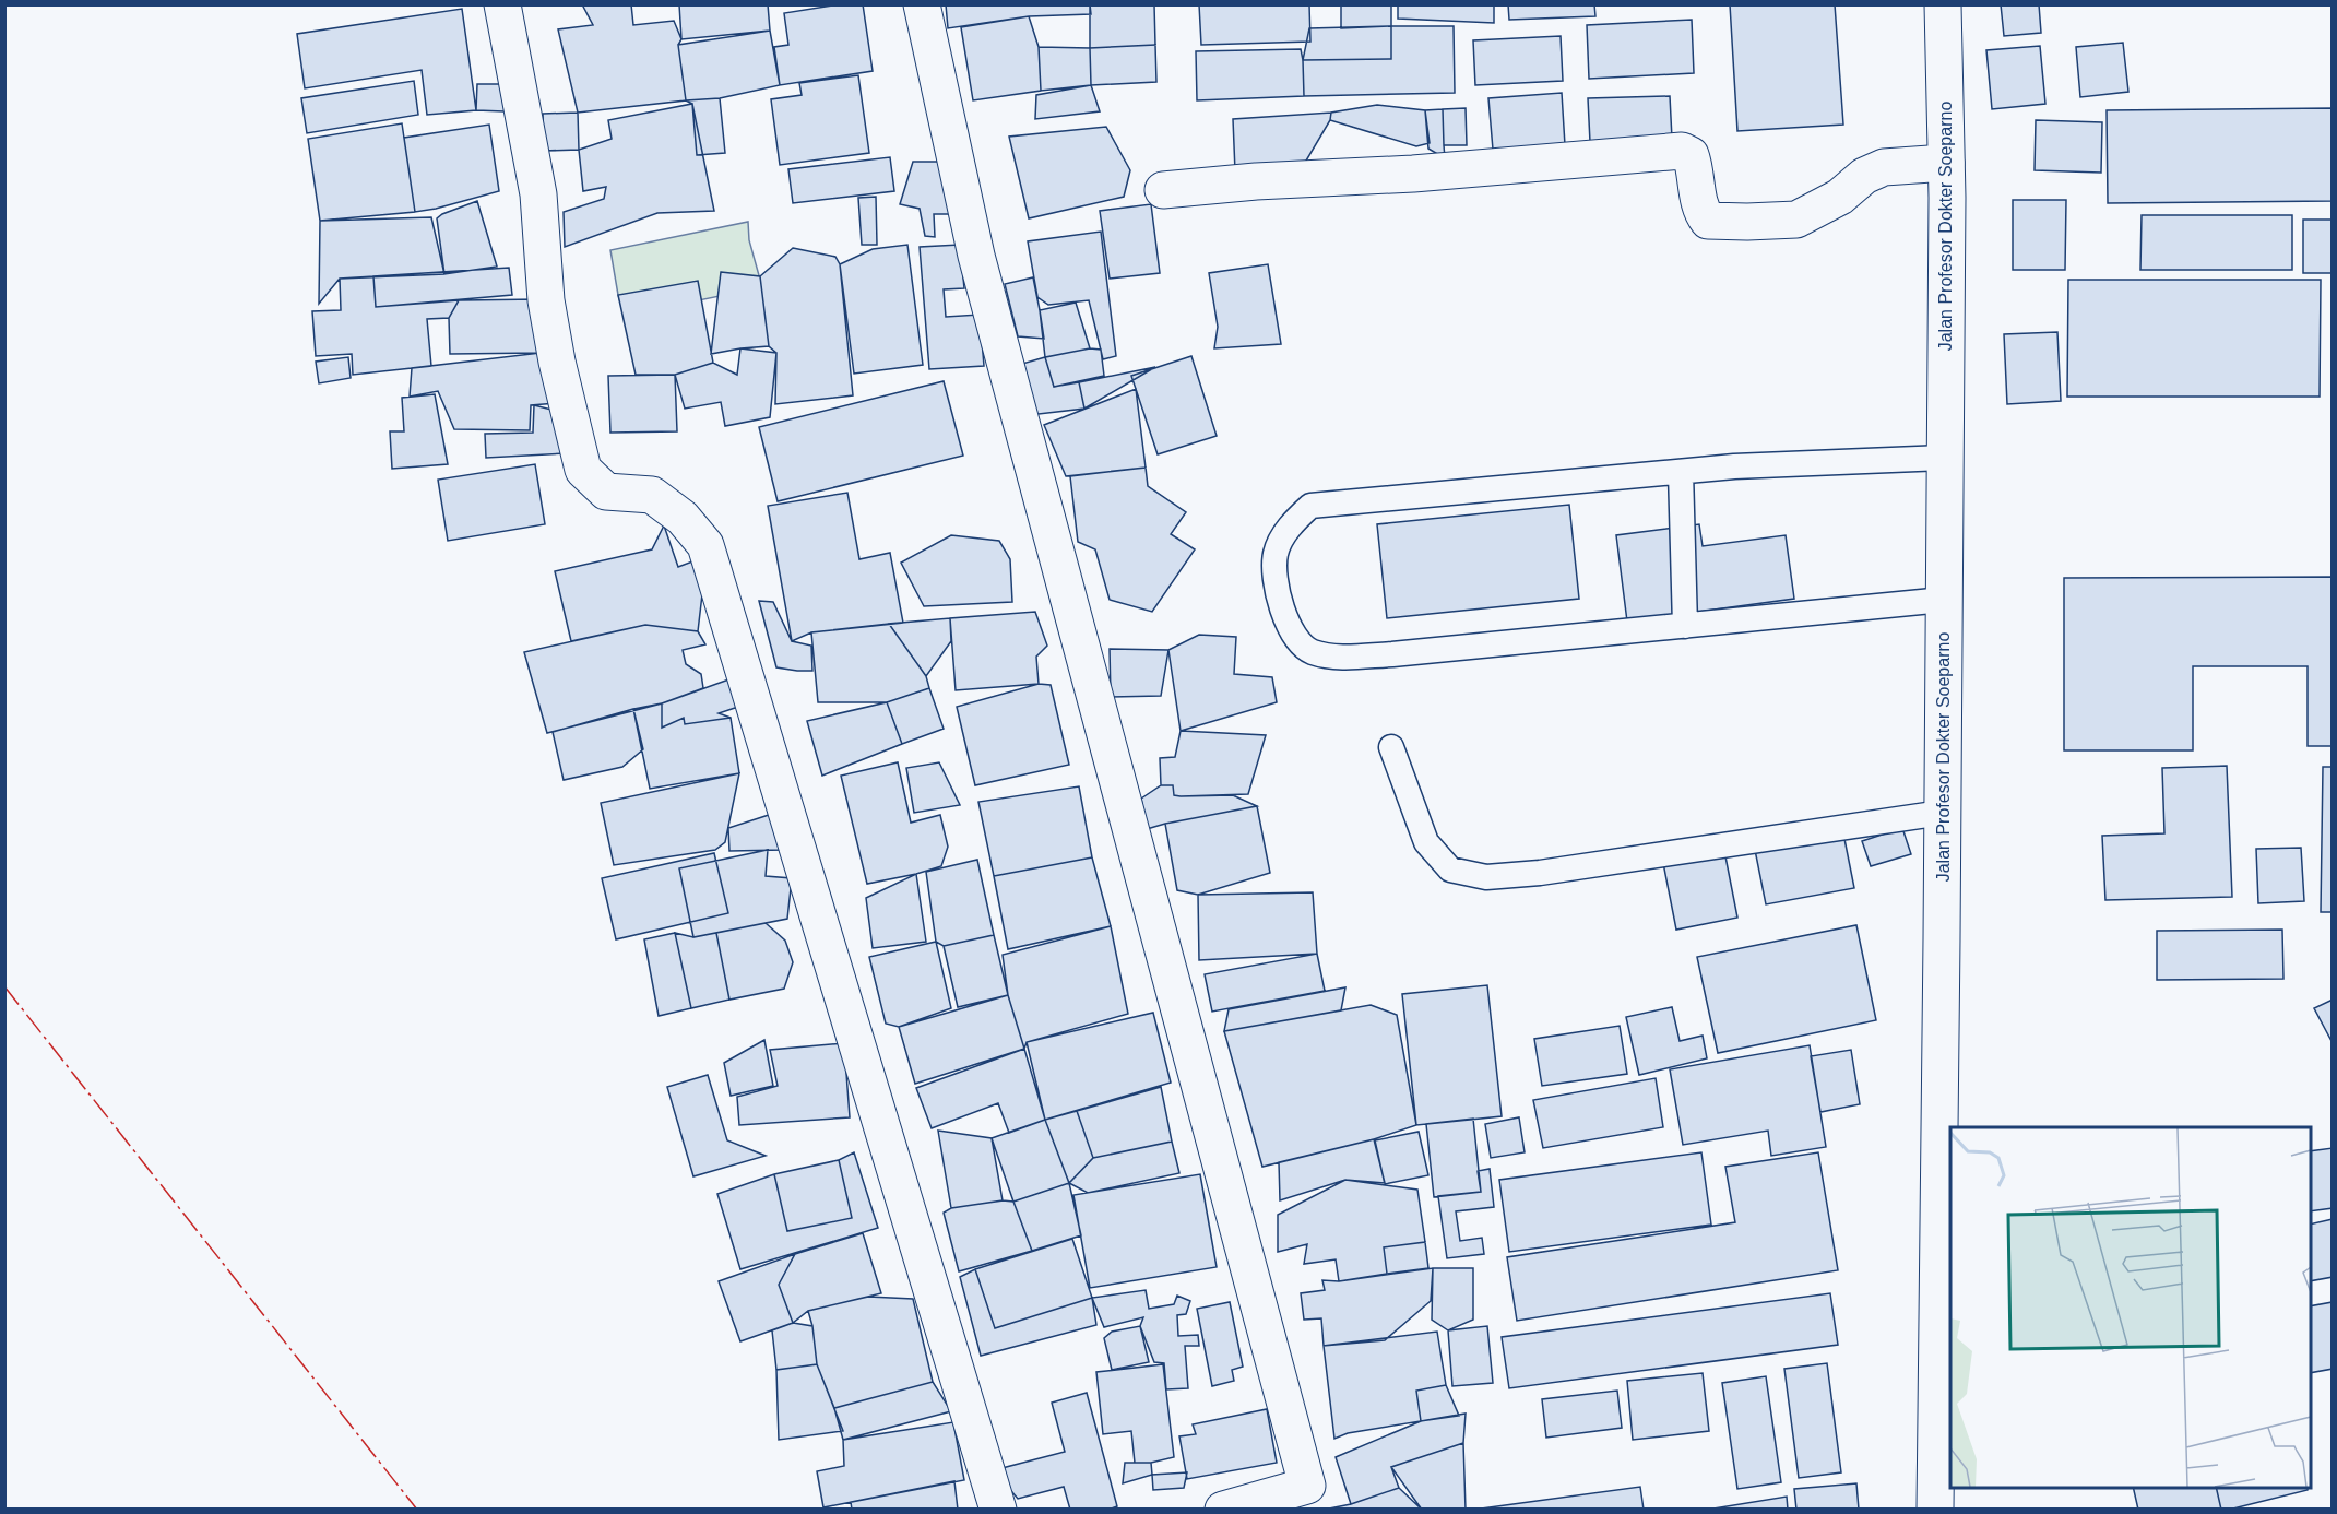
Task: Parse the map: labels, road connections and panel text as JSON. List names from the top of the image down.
{
  "streets": {
    "street": ["Jalan Profesor Dokter Soeparno"]
  }
}
